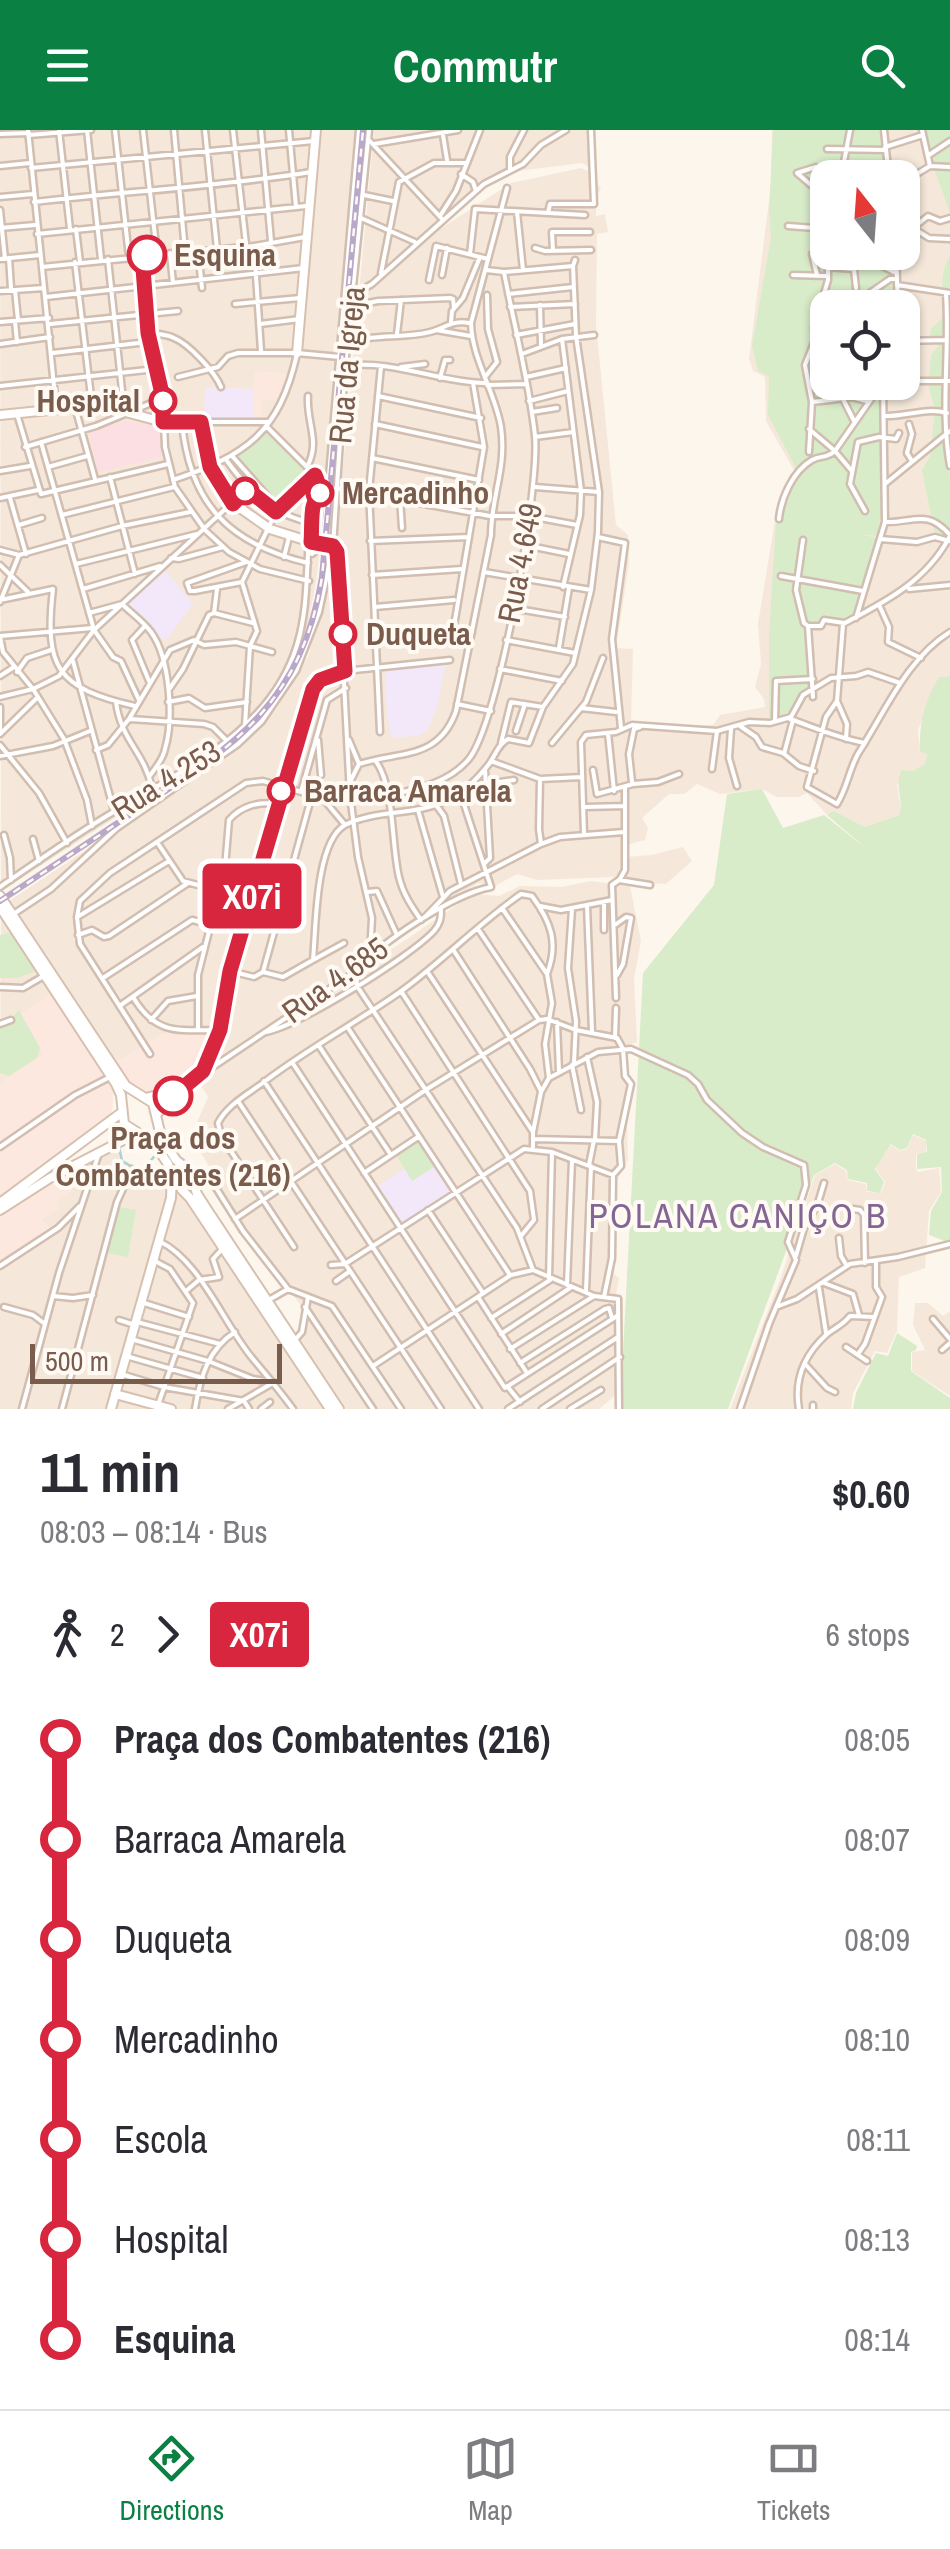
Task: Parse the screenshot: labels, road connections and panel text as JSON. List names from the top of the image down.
{
  "streets": {
    "main road": ["Rua 4.685"],
    "street": ["Rua da Igreja", "Rua 4.649", "Rua 4.253"]
  },
  "crossings": [
    ["Rua da Igreja", "Rua 4.685"]
  ],
  "districts": ["POLANA CANIÇO B"],
  "places": [
    "Esquina",
    "Hospital",
    "Mercadinho",
    "Duqueta",
    "Barraca Amarela",
    "Praça dos Combatentes (216)"
  ],
  "lines": ["bus line X07i"],
  "scale_bar": "500 m",
  "north": "top",
  "page": {
    "header": "Commutr",
    "on_map": "X07i",
    "scale": "500 m",
    "heading": ["11 min", "08:03 – 08:14 · Bus", "$0.60"],
    "legs": ["2", "X07i", "6 stops"],
    "list": [
      {
        "name": "Praça dos Combatentes (216)",
        "value": "08:05"
      },
      {
        "name": "Barraca Amarela",
        "value": "08:07"
      },
      {
        "name": "Duqueta",
        "value": "08:09"
      },
      {
        "name": "Mercadinho",
        "value": "08:10"
      },
      {
        "name": "Escola",
        "value": "08:11"
      },
      {
        "name": "Hospital",
        "value": "08:13"
      },
      {
        "name": "Esquina",
        "value": "08:14"
      }
    ],
    "tabs": ["Directions", "Map", "Tickets"]
  }
}
